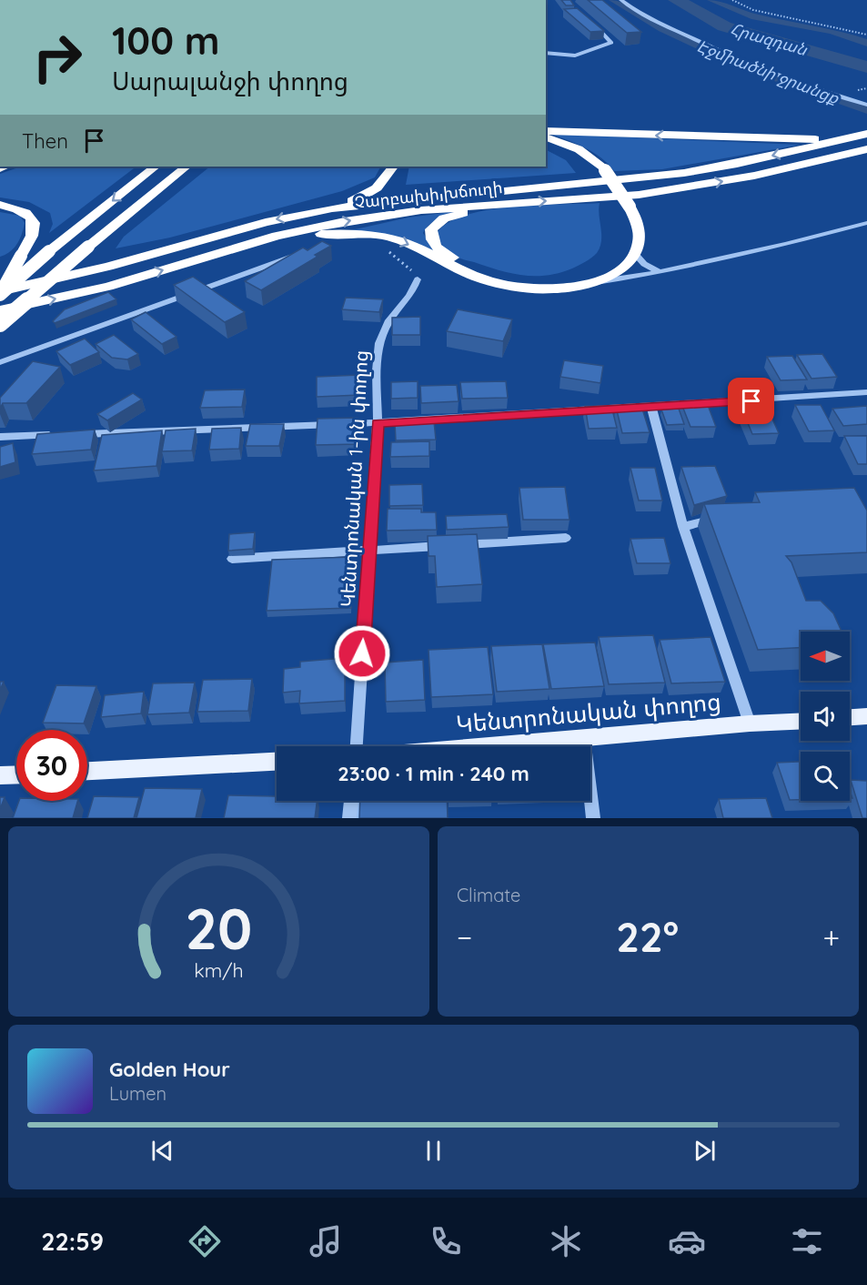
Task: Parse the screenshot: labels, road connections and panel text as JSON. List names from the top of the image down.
{
  "streets": {
    "highway": ["Չարբախի խճուղի"],
    "main road": ["Կենտրոնական փողոց"],
    "street": ["Կենտրոնական 1-ին փողոց"]
  },
  "water": ["Հրազդան", "Էջմիածնի ջրանցք"],
  "north": "left",
  "page": {
    "turn": ["100 m", "Սարալանջի փողոց"],
    "then": "Then",
    "limit": "30",
    "trip": "23:00 · 1 min · 240 m",
    "tile": "Climate",
    "heat": ["−", "22°", "+"],
    "song": ["Golden Hour", "Lumen"],
    "tabs": "22:59",
    "gauge": ["20", "km/h"]
  }
}
